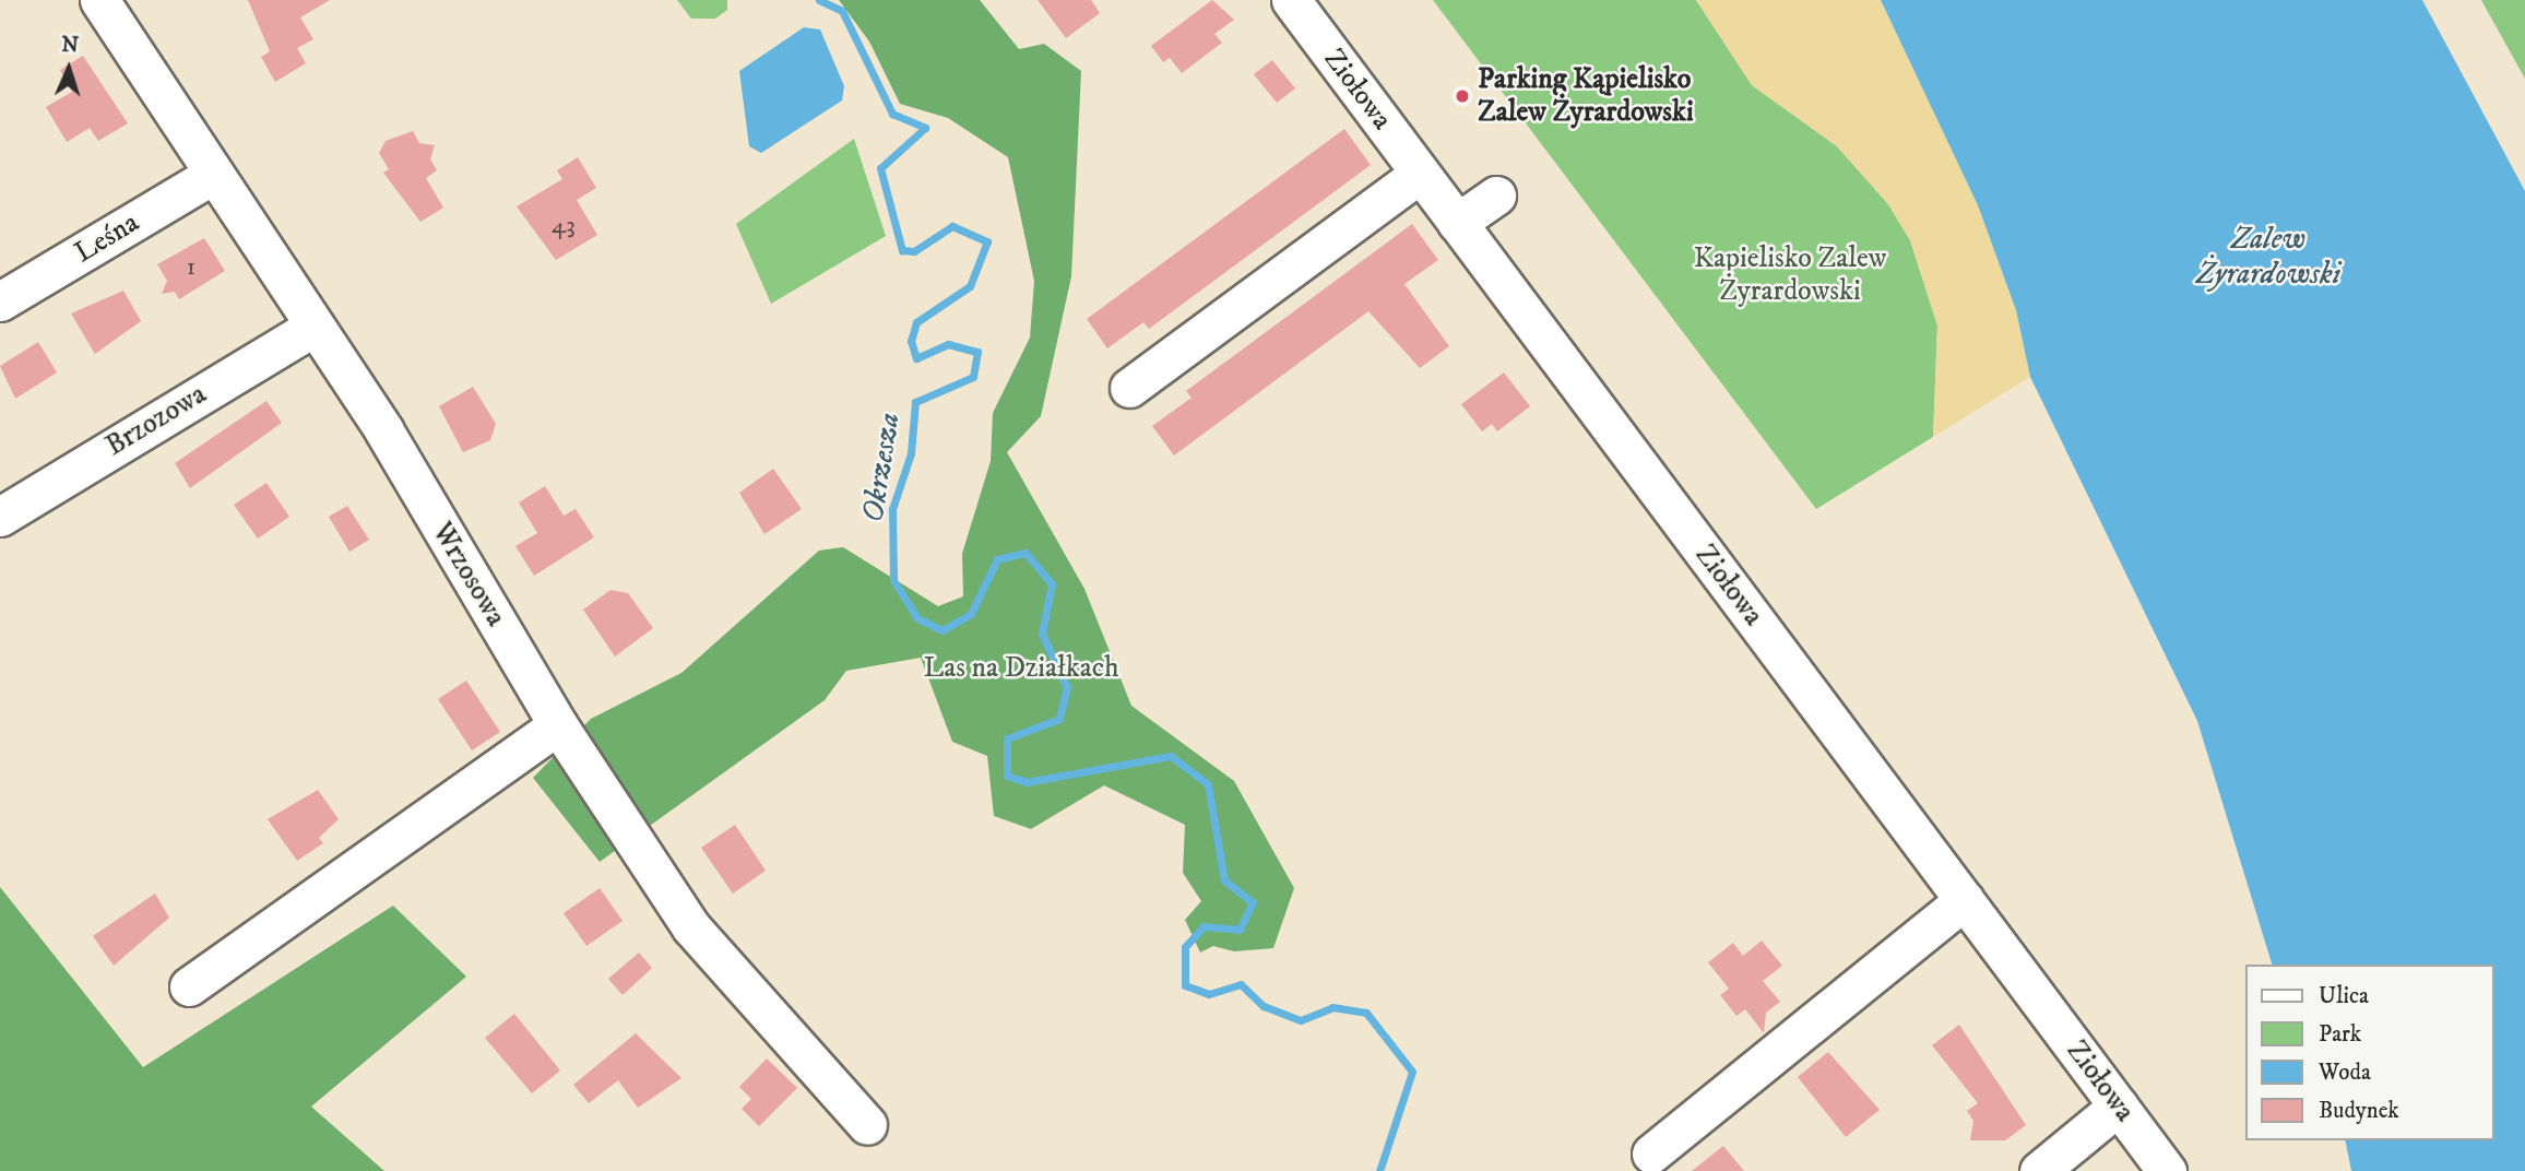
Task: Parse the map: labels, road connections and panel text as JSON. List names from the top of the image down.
{
  "streets": {
    "street": [
      "Ziołowa",
      "Leśna",
      "Brzozowa",
      "Wrzosowa"
    ]
  },
  "crossings": [
    ["Leśna", "Wrzosowa"],
    ["Brzozowa", "Wrzosowa"]
  ],
  "water": ["Zalew Żyrardowski", "Okrzesza"],
  "parks": ["Kapielisko Zalew Żyrardowski", "Las na Działkach"],
  "places": ["Parking Kąpielisko Zalew Żyrardowski"],
  "house_numbers": ["43", "1"],
  "legend": [
    "Ulica",
    "Park",
    "Woda",
    "Budynek"
  ],
  "north": "top"
}
